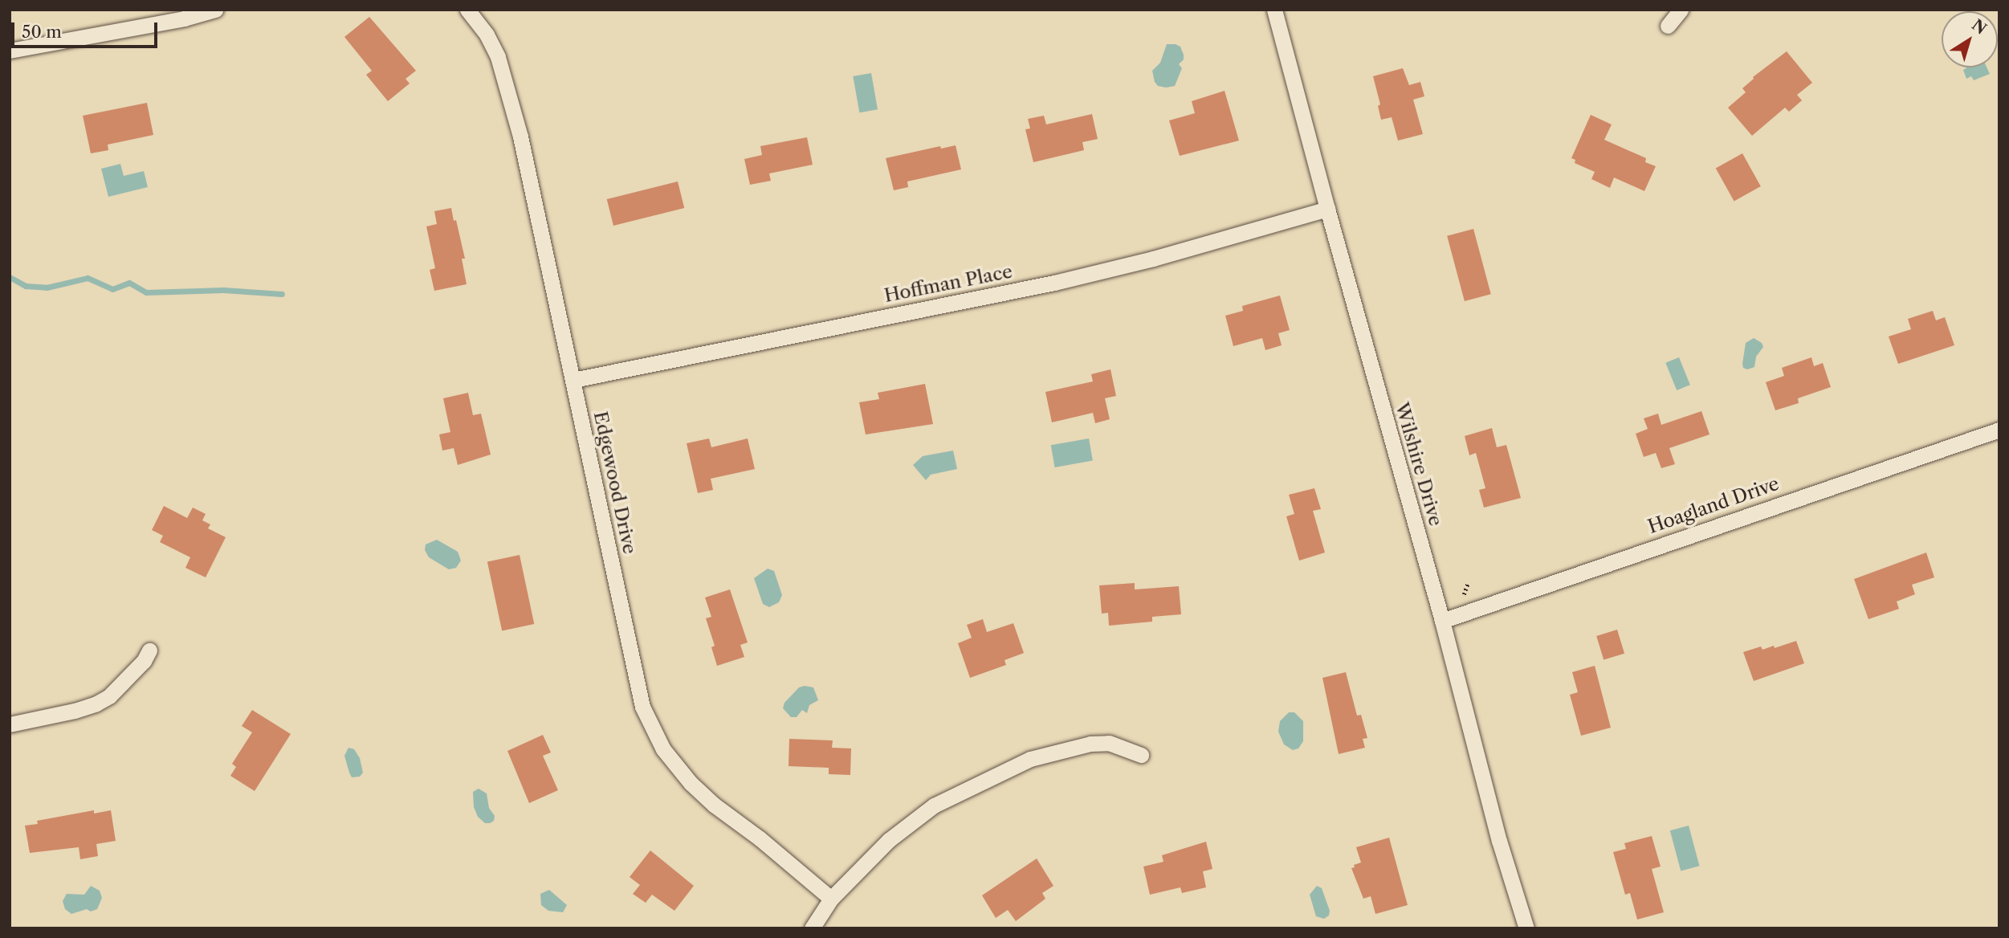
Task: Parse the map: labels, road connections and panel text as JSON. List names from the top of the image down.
{
  "streets": {
    "street": [
      "Hoffman Place",
      "Wilshire Drive",
      "Edgewood Drive",
      "Hoagland Drive"
    ]
  },
  "crossings": [
    ["Hoffman Place", "Wilshire Drive"],
    ["Hoffman Place", "Edgewood Drive"],
    ["Wilshire Drive", "Hoagland Drive"]
  ],
  "scale_bar": "50 m",
  "north": "top right"
}
